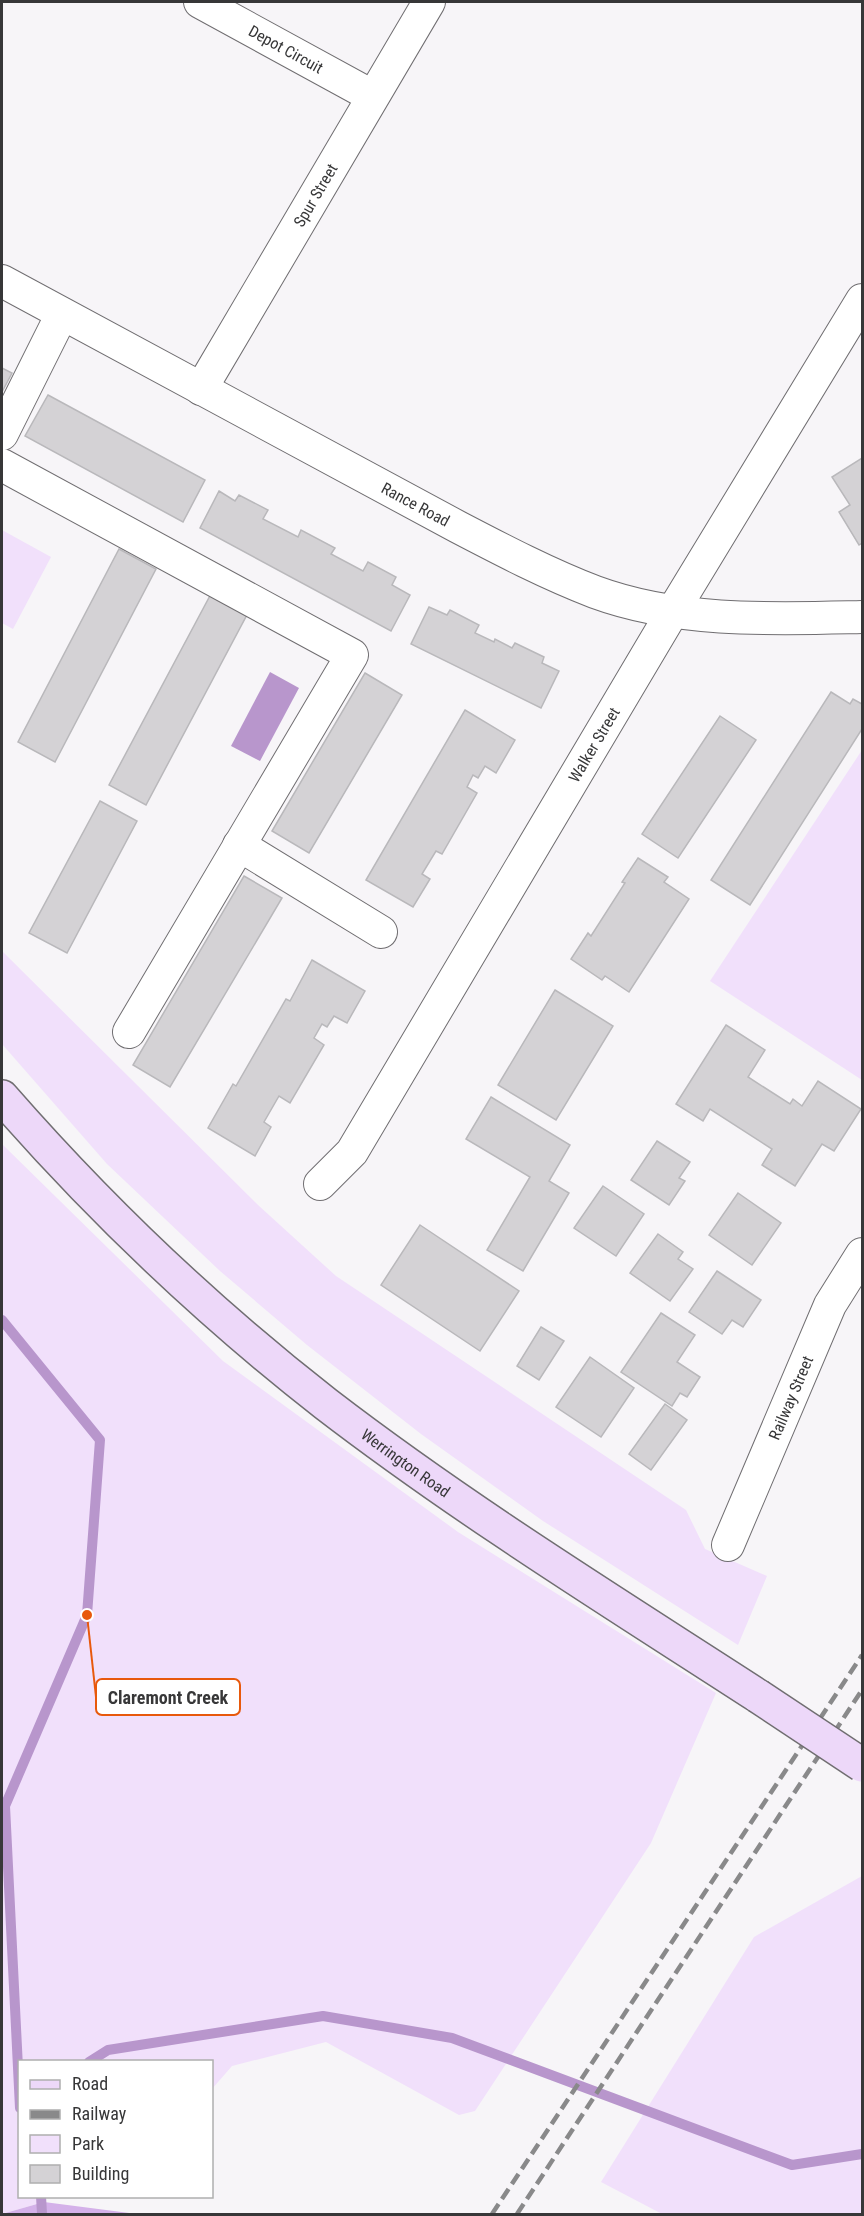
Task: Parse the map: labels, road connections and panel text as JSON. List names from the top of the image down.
{
  "streets": {
    "main road": ["Werrington Road"],
    "street": [
      "Depot Circuit",
      "Spur Street",
      "Rance Road",
      "Walker Street",
      "Railway Street"
    ]
  },
  "crossings": [
    ["Depot Circuit", "Spur Street"],
    ["Spur Street", "Rance Road"],
    ["Rance Road", "Walker Street"]
  ],
  "places": ["Claremont Creek"],
  "legend": [
    "Road",
    "Railway",
    "Park",
    "Building"
  ]
}
